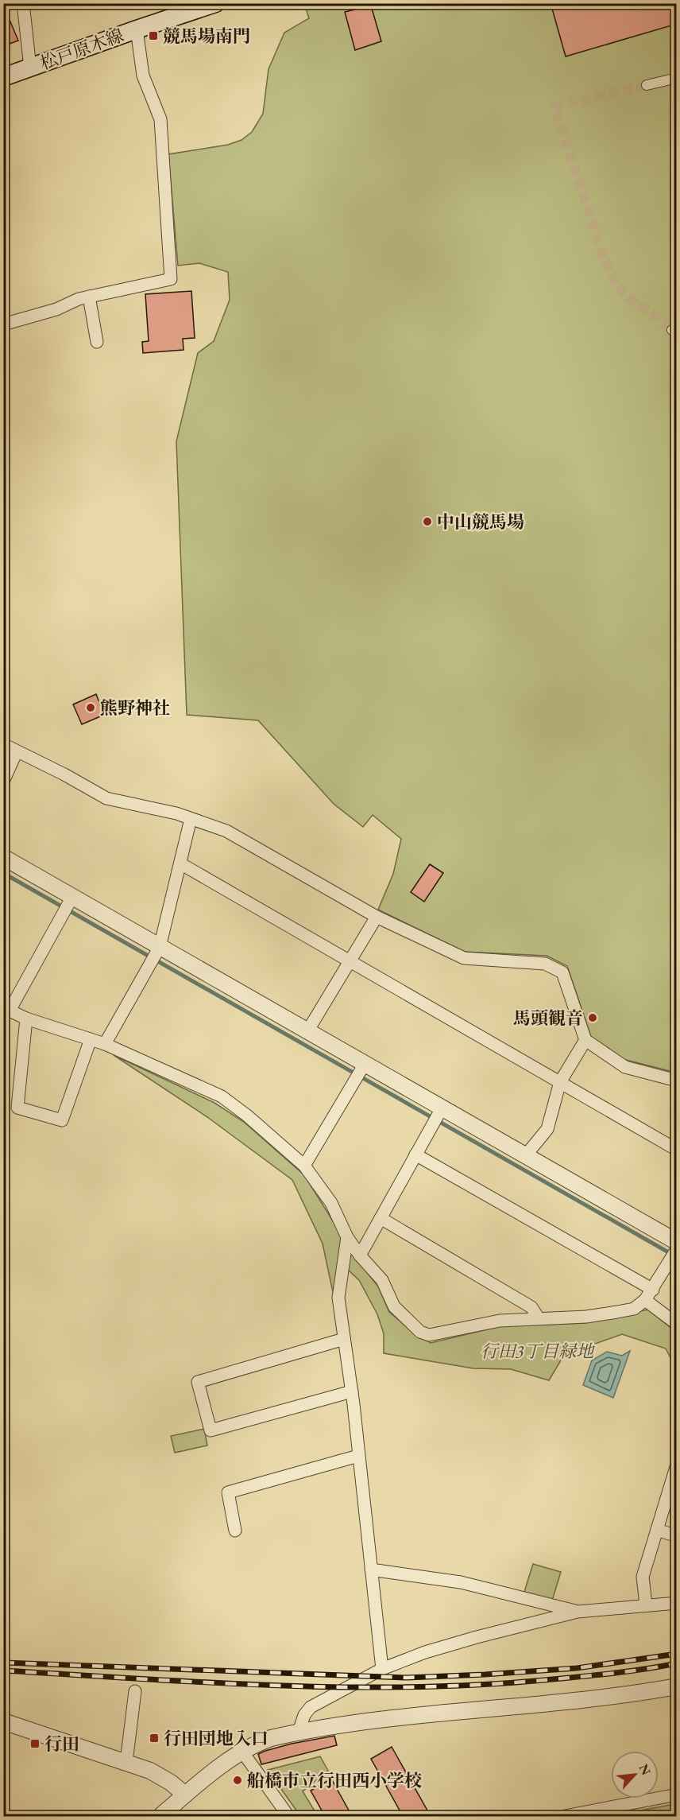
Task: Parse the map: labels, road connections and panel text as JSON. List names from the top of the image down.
{
  "streets": {
    "main road": ["松戸原木線"]
  },
  "parks": ["行田3丁目緑地"],
  "places": {
    "transit": ["競馬場南門", "行田団地入口", "行田"],
    "other": [
      "中山競馬場",
      "熊野神社",
      "馬頭観音",
      "船橋市立行田西小学校"
    ]
  },
  "north": "top right"
}
